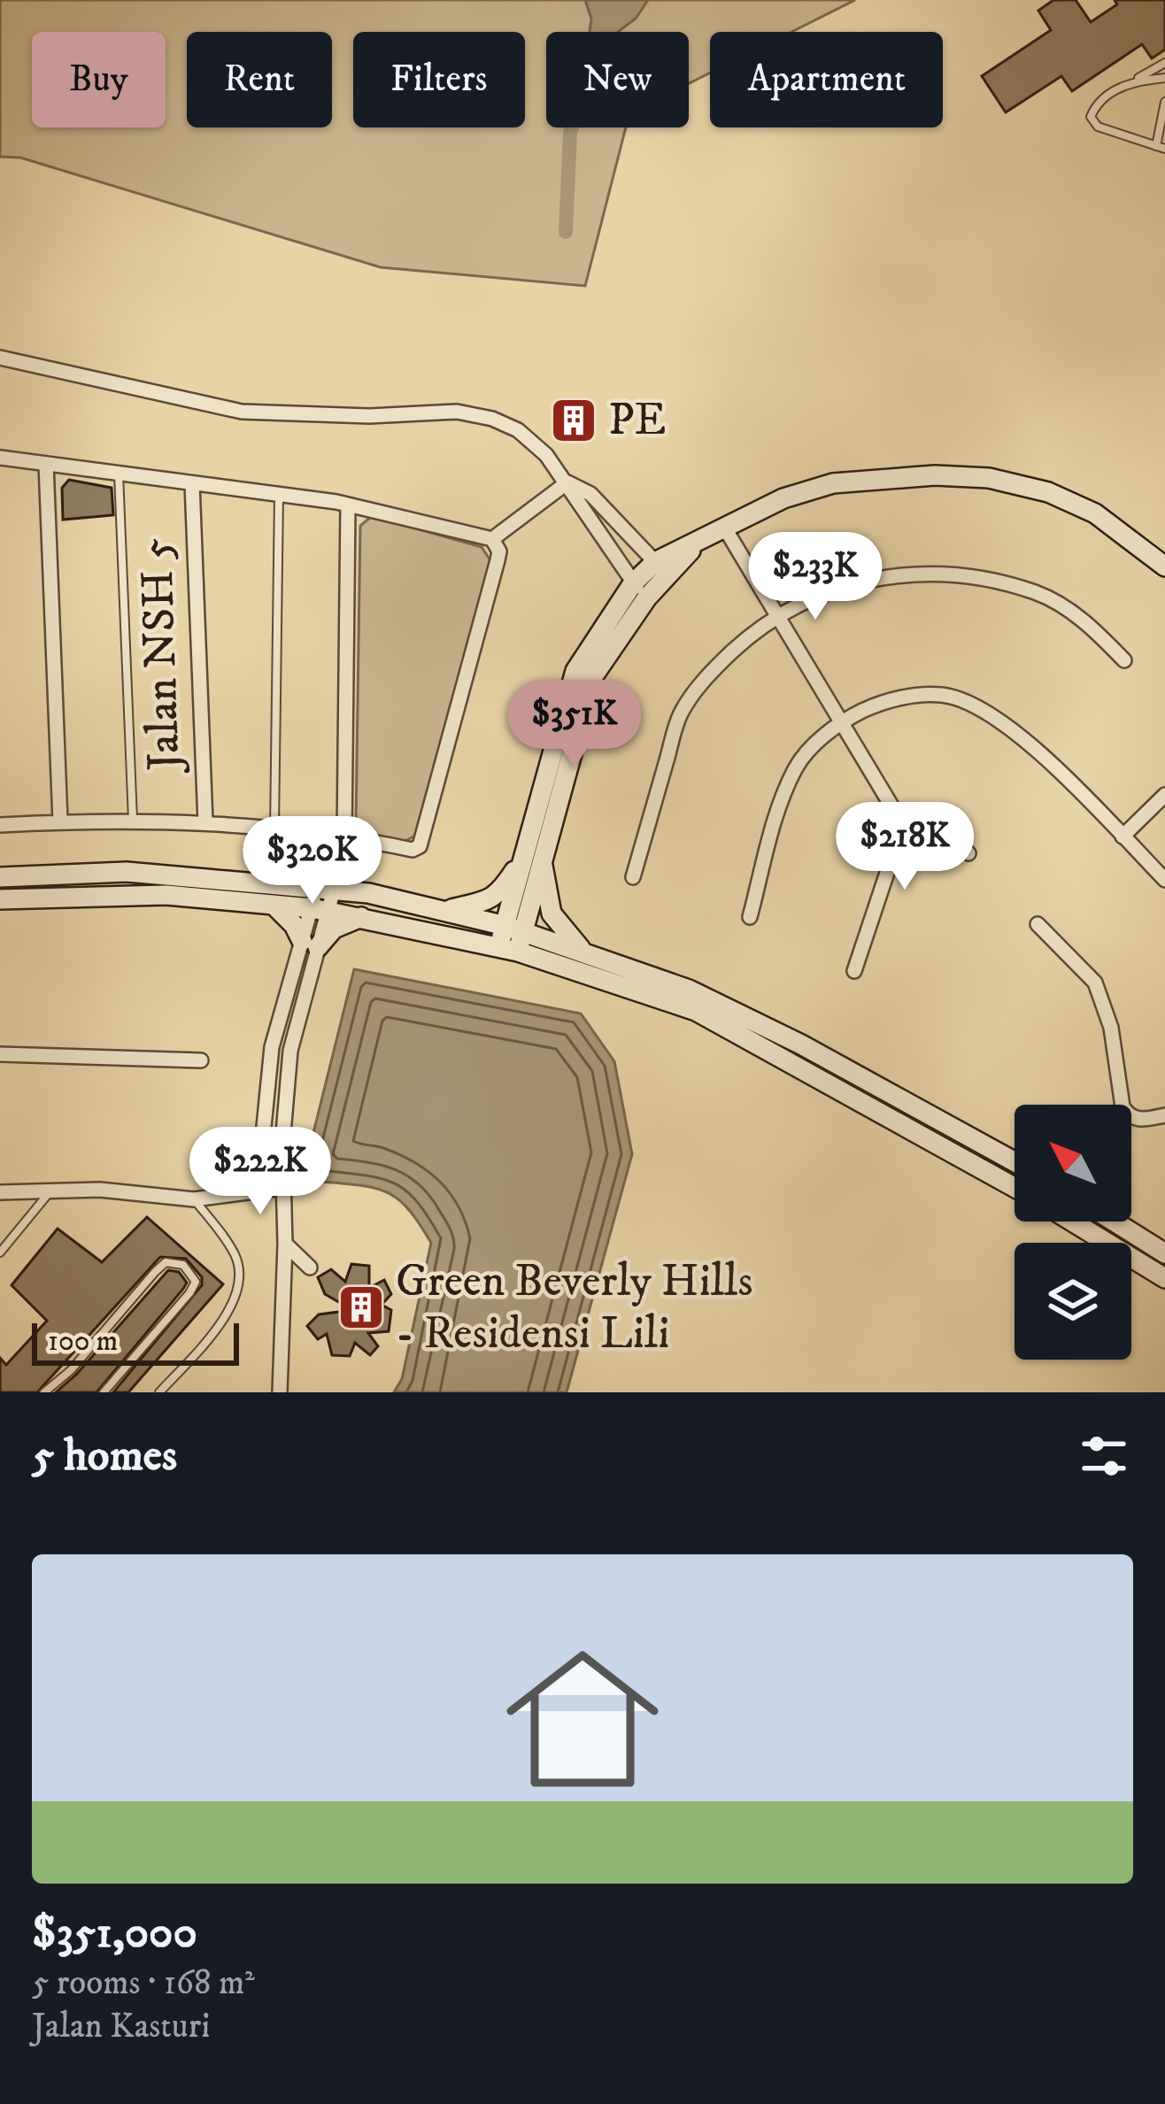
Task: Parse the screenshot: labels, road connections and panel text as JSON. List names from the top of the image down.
{
  "streets": {
    "street": ["Jalan NSH 5"]
  },
  "places": {
    "building": ["PE", "Green Beverly Hills - Residensi Lili"]
  },
  "scale_bar": "100 m",
  "north": "top left",
  "page": {
    "chip": [
      "Buy",
      "Rent",
      "Filters",
      "New",
      "Apartment"
    ],
    "price": [
      "$233K",
      "$351K",
      "$218K",
      "$320K",
      "$222K"
    ],
    "scale": "100 m",
    "heading": "5 homes",
    "list": [
      {
        "name": "$351,000",
        "note": "5 rooms · 168 m² · Jalan Kasturi"
      }
    ]
  }
}
